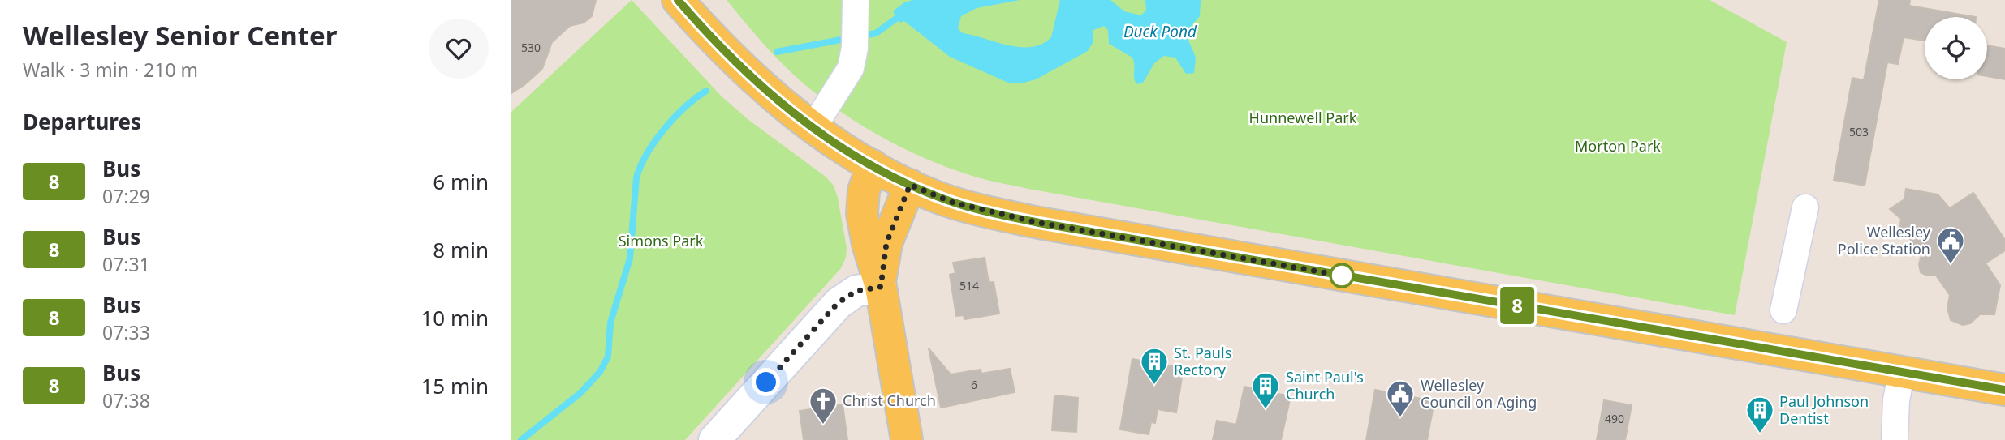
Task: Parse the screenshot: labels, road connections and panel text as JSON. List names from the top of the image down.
{
  "water": ["Duck Pond"],
  "parks": ["Hunnewell Park", "Morton Park", "Simons Park"],
  "places": {
    "public building": ["Wellesley Police Station", "Wellesley Council on Aging"],
    "building": ["St. Pauls Rectory", "Saint Paul's Church", "Paul Johnson Dentist"],
    "church": ["Christ Church"]
  },
  "lines": ["bus line 8"],
  "house_numbers": [
    "530",
    "503",
    "514",
    "6",
    "490"
  ],
  "page": {
    "heading": [
      ["Wellesley Senior Center", "Walk · 3 min · 210 m"],
      "Departures"
    ],
    "on_map": "8",
    "list": [
      {
        "mark": "8",
        "name": "Bus",
        "note": "07:29",
        "value": "6 min"
      },
      {
        "mark": "8",
        "name": "Bus",
        "note": "07:31",
        "value": "8 min"
      },
      {
        "mark": "8",
        "name": "Bus",
        "note": "07:33",
        "value": "10 min"
      },
      {
        "mark": "8",
        "name": "Bus",
        "note": "07:38",
        "value": "15 min"
      }
    ]
  }
}
